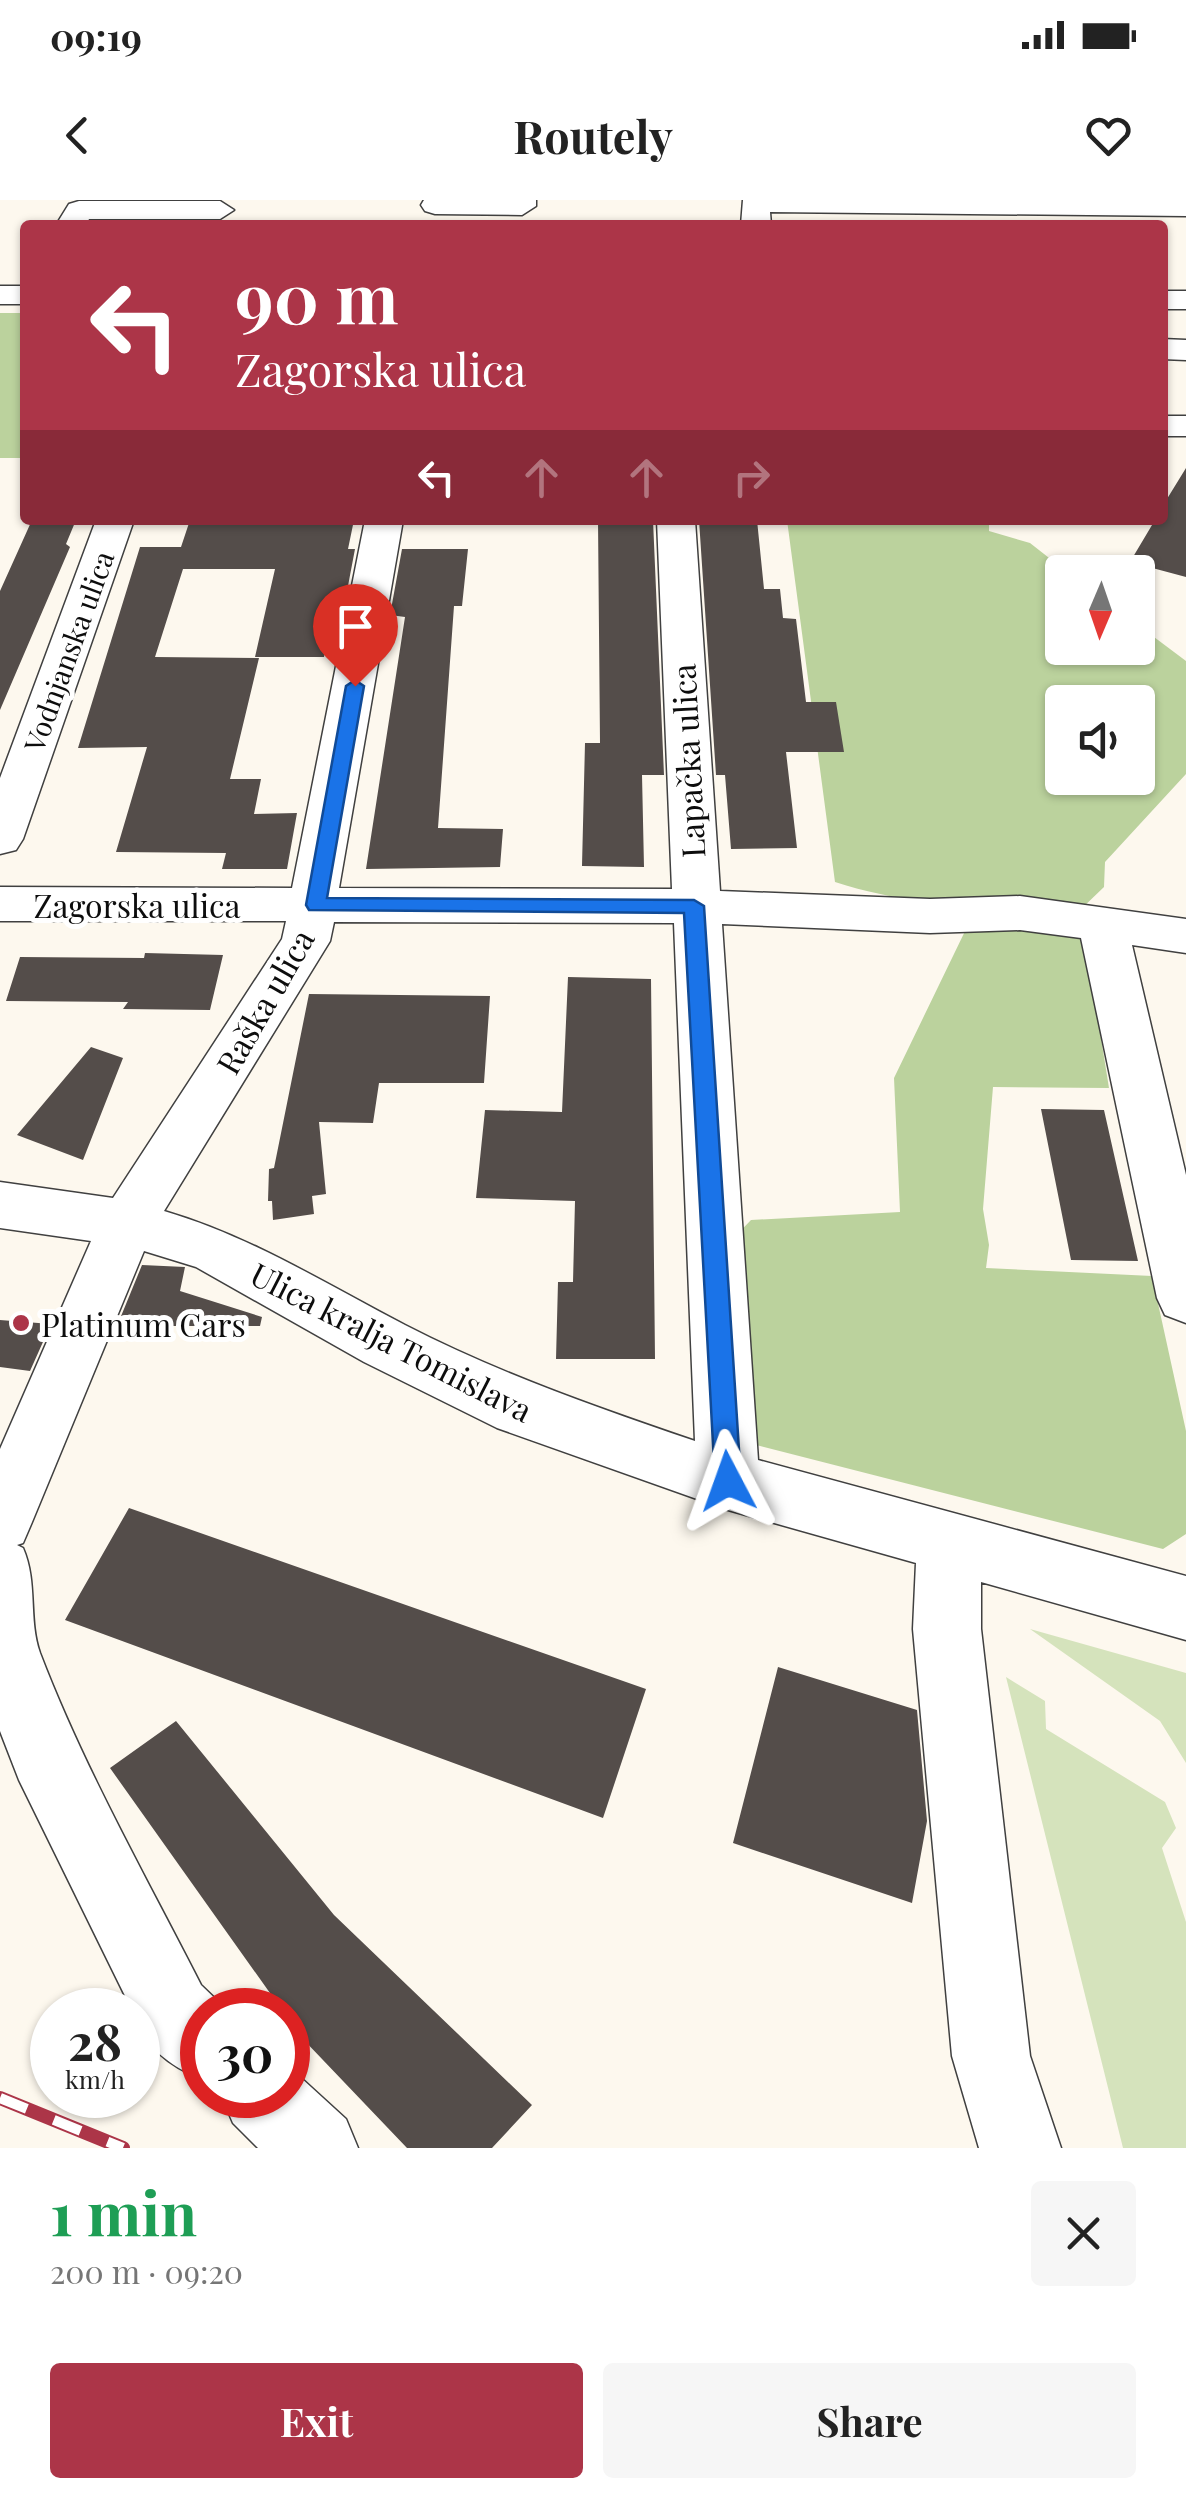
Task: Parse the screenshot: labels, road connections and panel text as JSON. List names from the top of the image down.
{
  "streets": {
    "street": [
      "Vodnjanska ulica",
      "Lapačka ulica",
      "Zagorska ulica",
      "Raška ulica",
      "Ulica kralja Tomislava"
    ]
  },
  "crossings": [
    ["Lapačka ulica", "Zagorska ulica"],
    ["Lapačka ulica", "Ulica kralja Tomislava"],
    ["Zagorska ulica", "Raška ulica"],
    ["Raška ulica", "Ulica kralja Tomislava"]
  ],
  "places": ["Platinum Cars"],
  "north": "bottom",
  "page": {
    "status": "09:19",
    "header": "Routely",
    "turn": ["90 m", "Zagorska ulica"],
    "speed": "28 km/h",
    "limit": "30",
    "heading": ["1 min", "200 m · 09:20"],
    "buttons": ["Exit", "Share"]
  }
}
